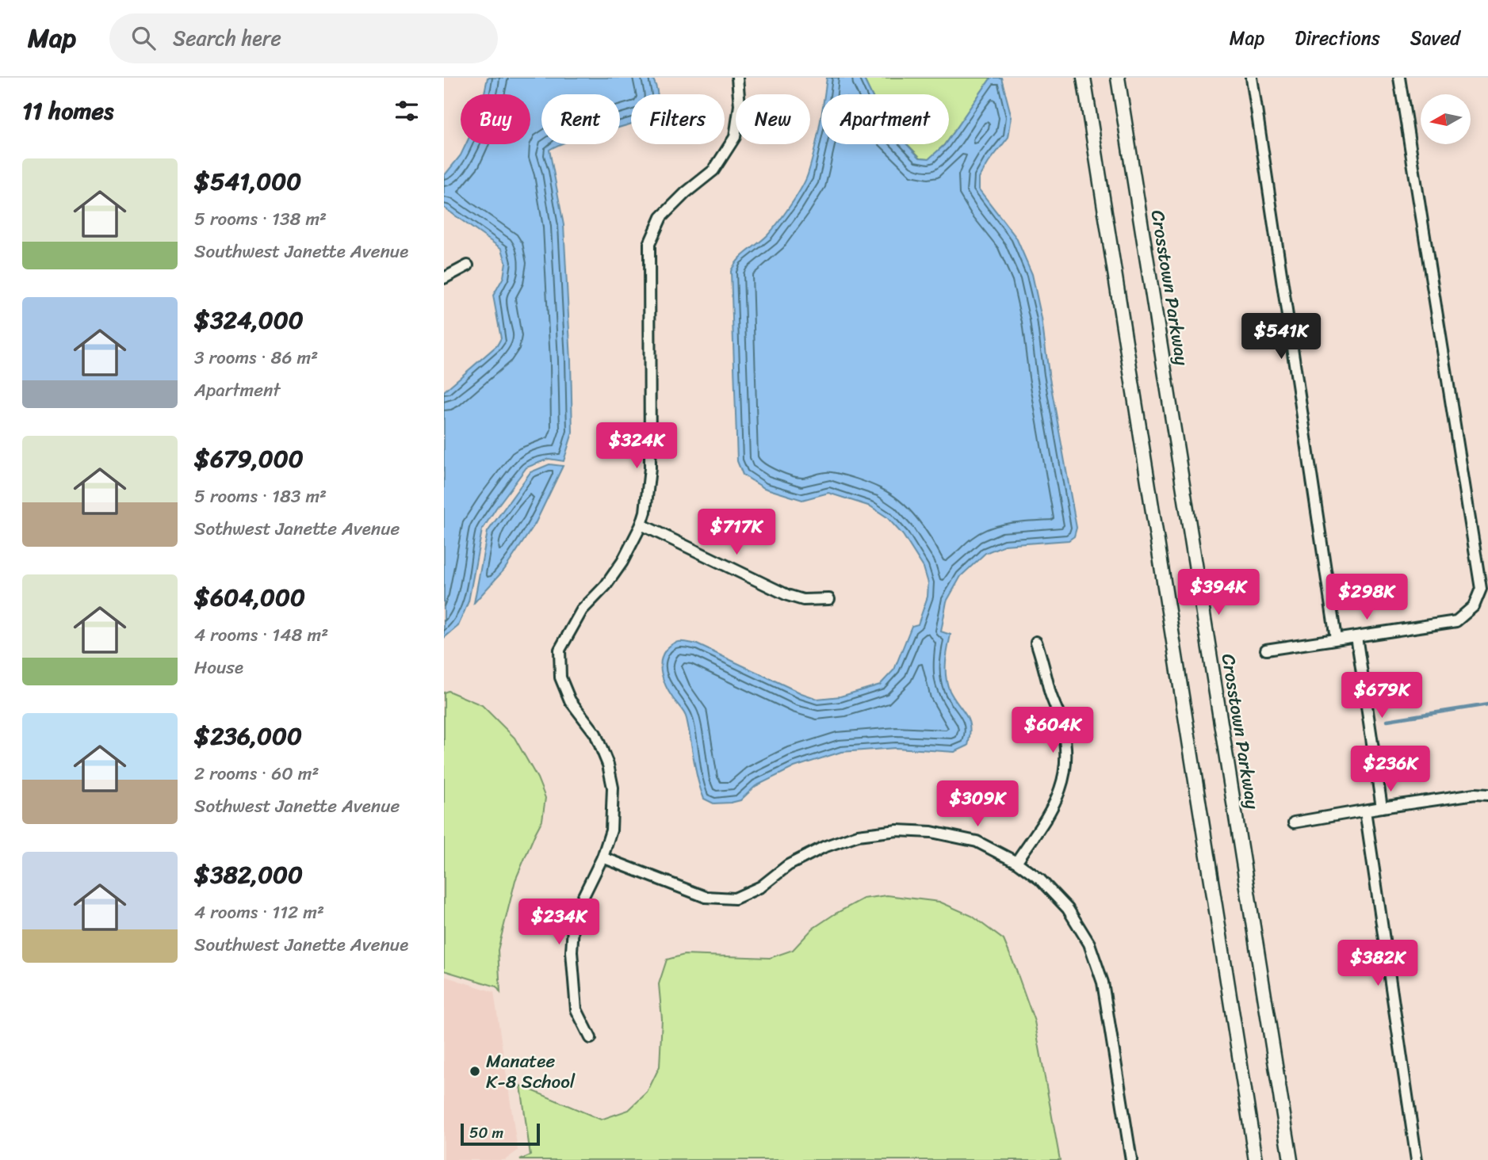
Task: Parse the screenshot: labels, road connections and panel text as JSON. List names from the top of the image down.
{
  "streets": {
    "main road": ["Crosstown Parkway"]
  },
  "places": ["Manatee K-8 School"],
  "scale_bar": "50 m",
  "north": "left",
  "page": {
    "header": "Map",
    "search": "Search here",
    "nav": ["Map", "Directions", "Saved"],
    "heading": "11 homes",
    "chip": [
      "Buy",
      "Rent",
      "Filters",
      "New",
      "Apartment"
    ],
    "list": [
      {
        "name": "$541,000",
        "note": "5 rooms · 138 m² · Southwest Janette Avenue"
      },
      {
        "name": "$324,000",
        "note": "3 rooms · 86 m² · Apartment"
      },
      {
        "name": "$679,000",
        "note": "5 rooms · 183 m² · Sothwest Janette Avenue"
      },
      {
        "name": "$604,000",
        "note": "4 rooms · 148 m² · House"
      },
      {
        "name": "$236,000",
        "note": "2 rooms · 60 m² · Sothwest Janette Avenue"
      },
      {
        "name": "$382,000",
        "note": "4 rooms · 112 m² · Southwest Janette Avenue"
      }
    ],
    "price": [
      "$541K",
      "$324K",
      "$717K",
      "$394K",
      "$298K",
      "$679K",
      "$604K",
      "$236K",
      "$309K",
      "$234K",
      "$382K"
    ],
    "scale": "50 m"
  }
}
